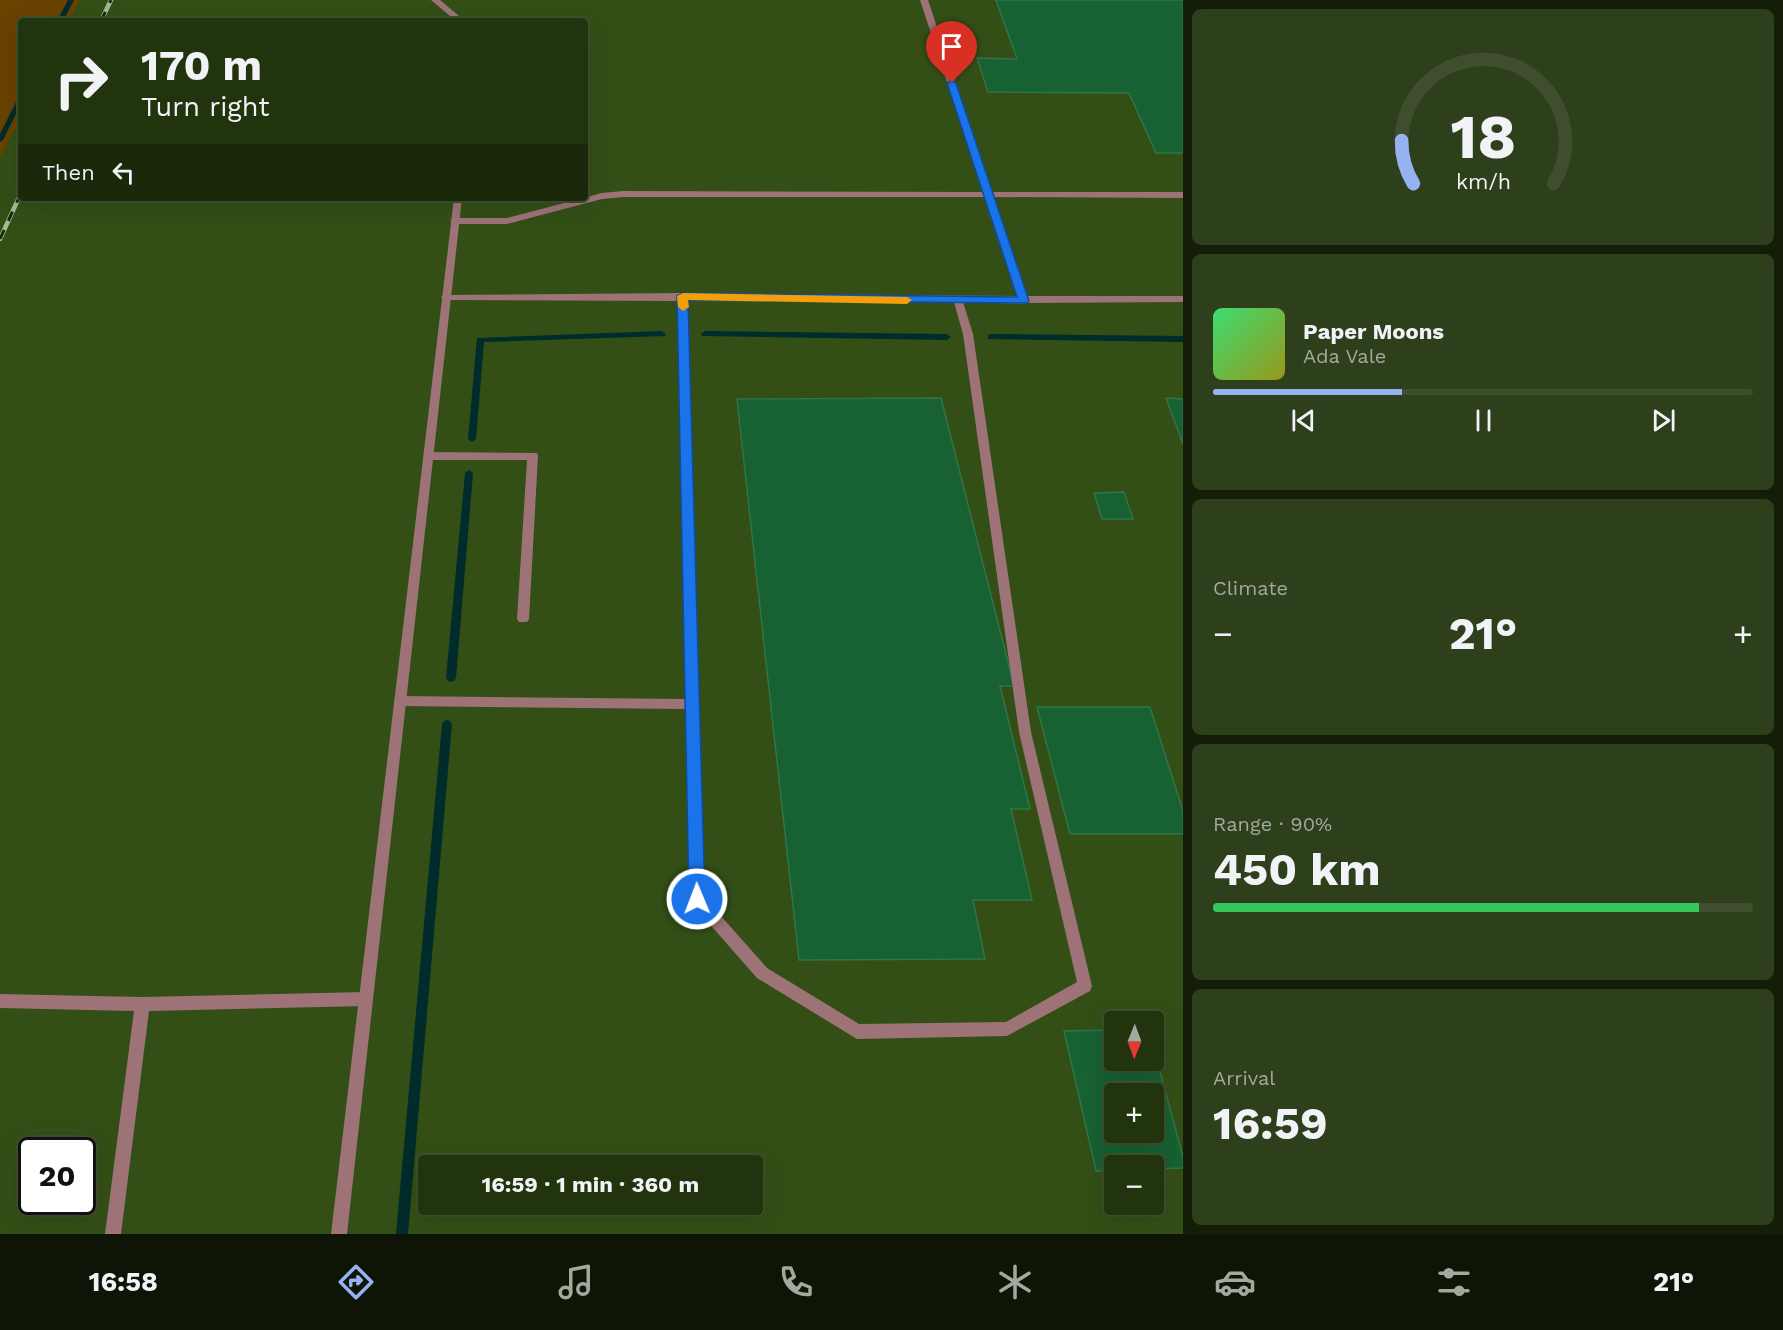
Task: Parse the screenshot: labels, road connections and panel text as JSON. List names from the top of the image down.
{
  "north": "bottom",
  "page": {
    "turn": ["170 m", "Turn right"],
    "then": "Then",
    "song": ["Paper Moons", "Ada Vale"],
    "tile": [
      "Climate",
      ["Range · 90%", "450 km"],
      ["Arrival", "16:59"]
    ],
    "heat": ["−", "21°", "+"],
    "map_buttons": ["+", "−"],
    "limit": "20",
    "trip": "16:59 · 1 min · 360 m",
    "tabs": ["16:58", "21°"],
    "gauge": ["18", "km/h"]
  }
}
